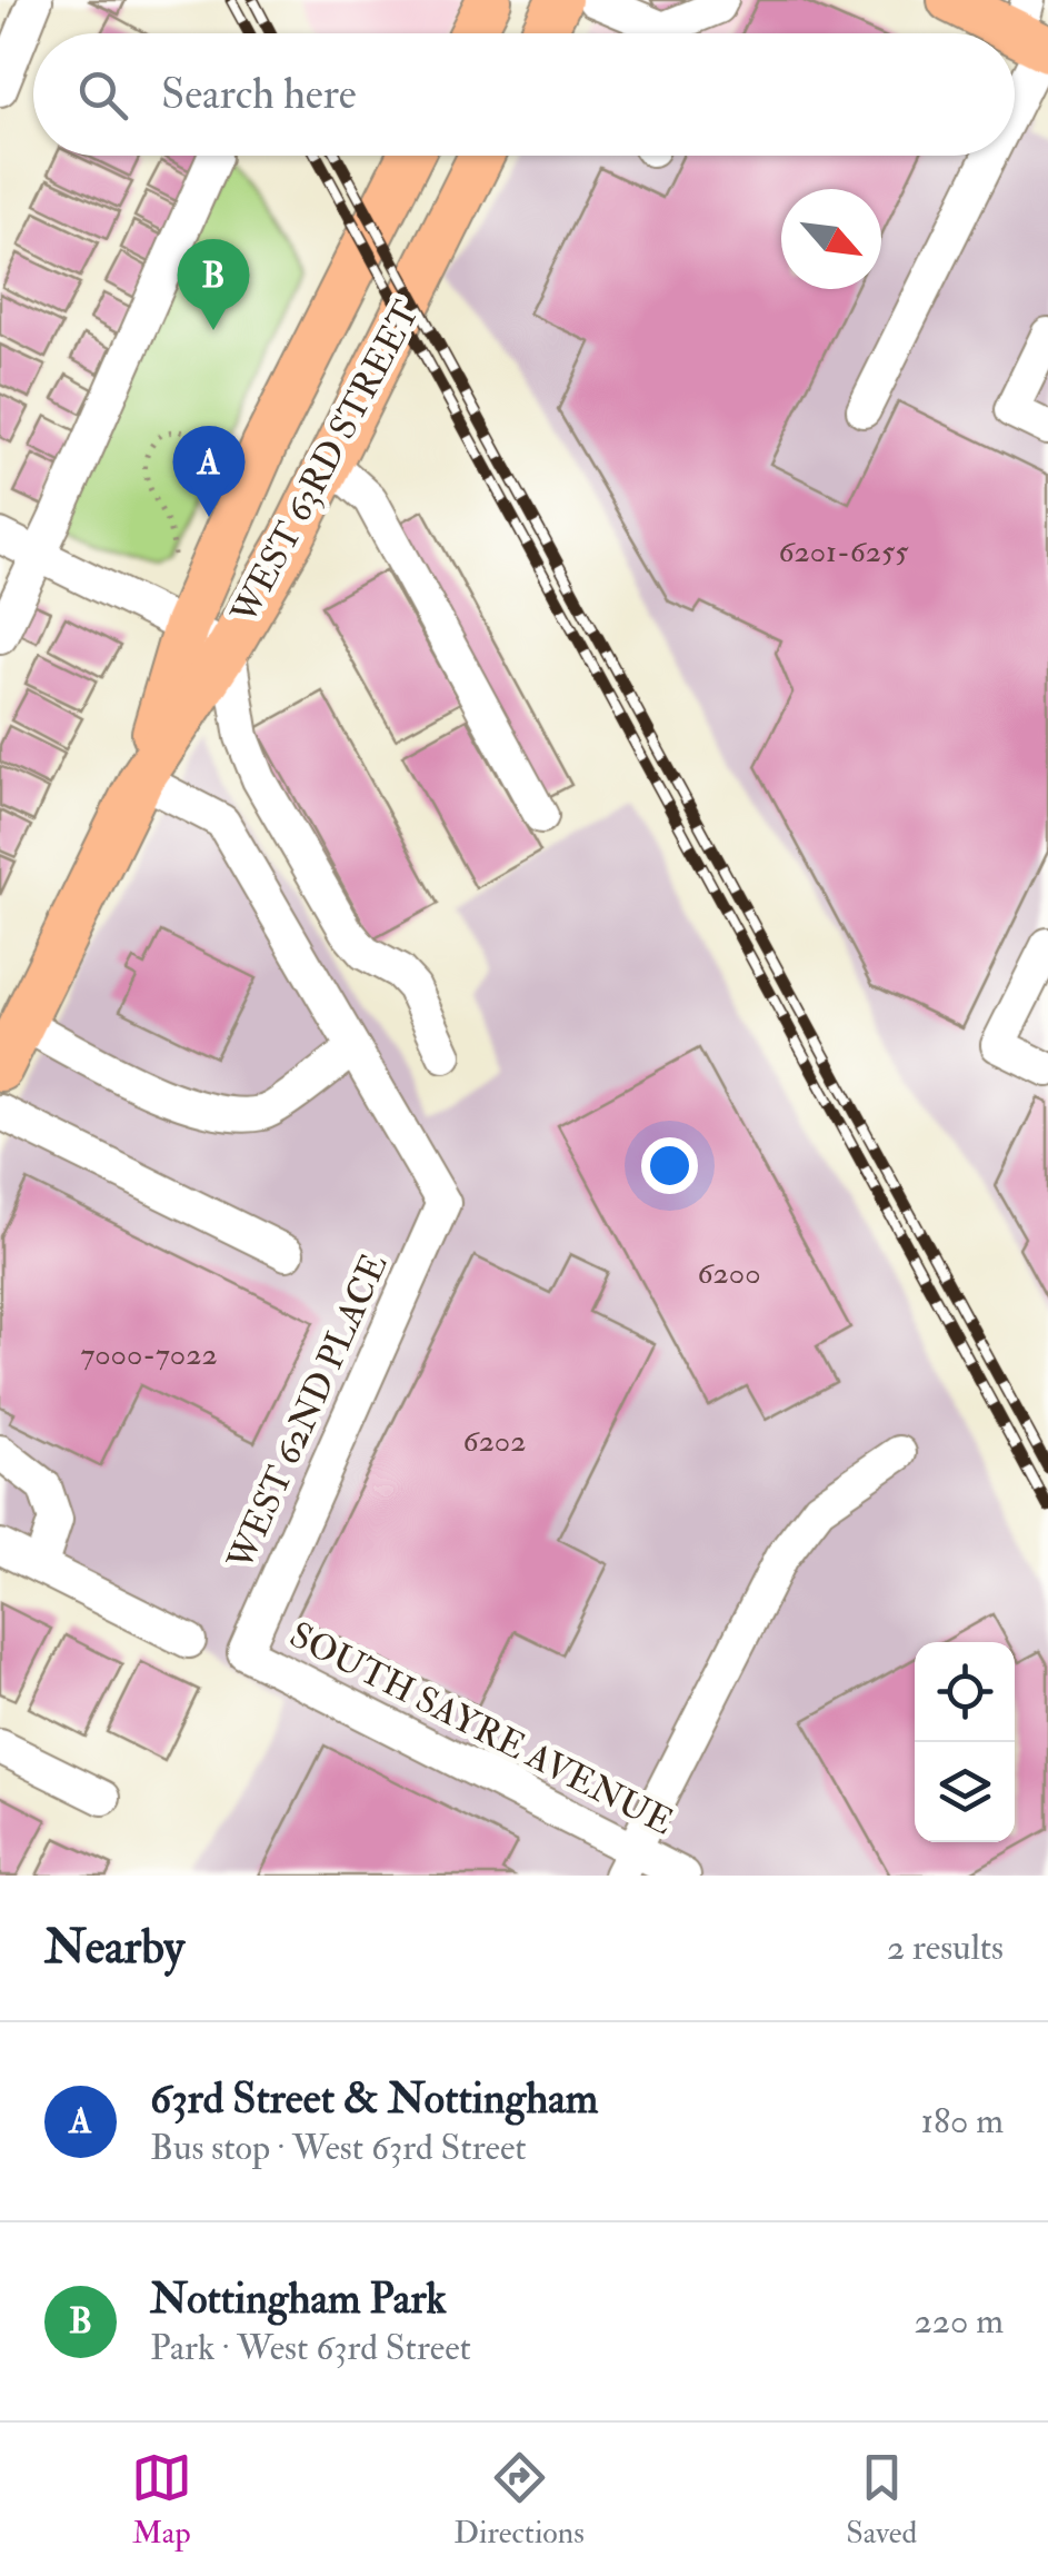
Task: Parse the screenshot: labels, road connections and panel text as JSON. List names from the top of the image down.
{
  "streets": {
    "main road": ["WEST 63RD STREET"],
    "street": ["WEST 62ND PLACE", "SOUTH SAYRE AVENUE"]
  },
  "crossings": [
    ["WEST 62ND PLACE", "SOUTH SAYRE AVENUE"]
  ],
  "house_numbers": [
    "6201-6255",
    "6200",
    "7000-7022",
    "6202"
  ],
  "north": "bottom right",
  "page": {
    "search": "Search here",
    "pins": ["B", "A"],
    "heading": ["Nearby", "2 results"],
    "list": [
      {
        "mark": "A",
        "name": "63rd Street & Nottingham",
        "note": "Bus stop · West 63rd Street",
        "value": "180 m"
      },
      {
        "mark": "B",
        "name": "Nottingham Park",
        "note": "Park · West 63rd Street",
        "value": "220 m"
      }
    ],
    "nav": ["Map", "Directions", "Saved"]
  }
}
